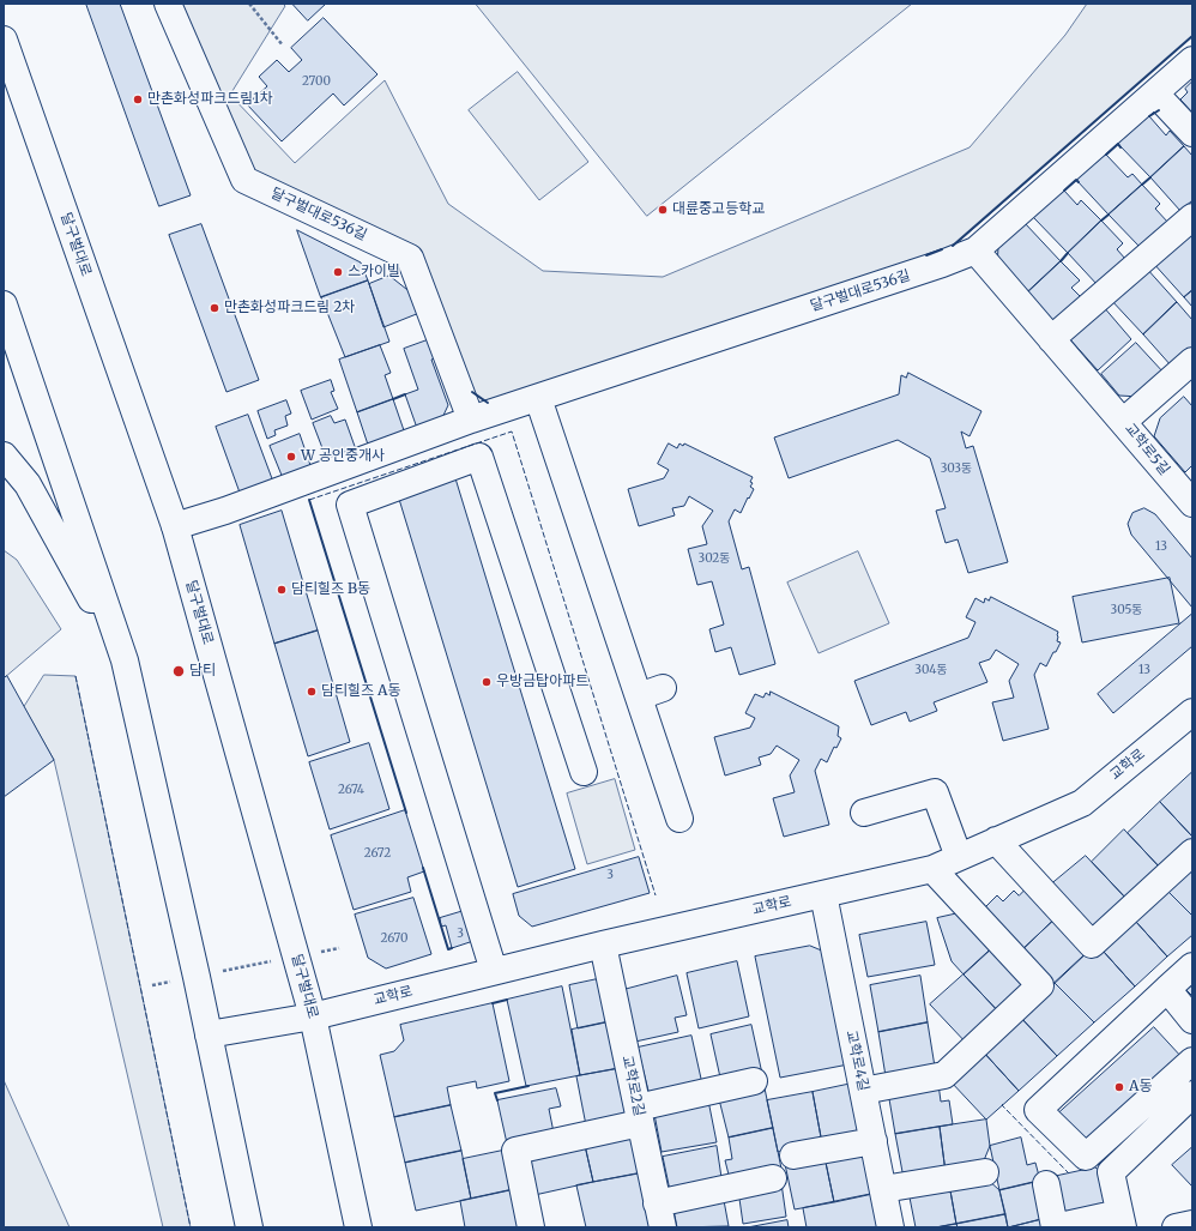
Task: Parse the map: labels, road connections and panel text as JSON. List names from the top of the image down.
{
  "streets": {
    "street": [
      "달구벌대로536길",
      "달구벌대로",
      "교학로5길",
      "교학로",
      "교학로4길",
      "교학로2길"
    ]
  },
  "crossings": [
    ["달구벌대로536길", "달구벌대로"],
    ["달구벌대로", "교학로"],
    ["교학로", "교학로4길"],
    ["교학로", "교학로2길"]
  ],
  "places": [
    "만촌화성파크드림1차",
    "대륜중고등학교",
    "스카이빌",
    "만촌화성파크드림 2차",
    "W 공인중개사",
    "담티힐즈 B동",
    "담티",
    "우방금탑아파트",
    "담티힐즈 A동",
    "A동"
  ],
  "house_numbers": [
    "2700",
    "303동",
    "13",
    "302동",
    "305동",
    "304동",
    "13",
    "2674",
    "2672",
    "3",
    "3",
    "2670"
  ]
}
